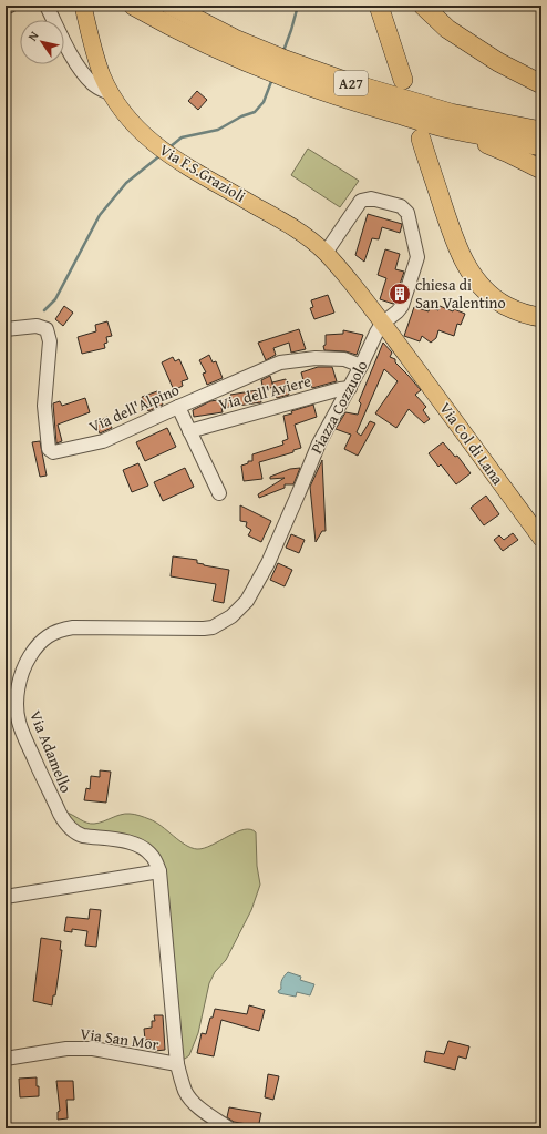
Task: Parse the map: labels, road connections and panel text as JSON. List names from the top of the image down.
{
  "streets": {
    "highway": ["A27"],
    "main road": ["Via F.S.Grazioli", "Via Col di Lana"],
    "street": [
      "Via dell'Aviere",
      "Piazza Cozzuolo",
      "Via dell'Alpino",
      "Via Adamello",
      "Via San Mor"
    ]
  },
  "crossings": [
    ["Via F.S.Grazioli", "Piazza Cozzuolo"],
    ["Via F.S.Grazioli", "Via Col di Lana"],
    ["Via dell'Aviere", "Piazza Cozzuolo"],
    ["Piazza Cozzuolo", "Via dell'Alpino"],
    ["Piazza Cozzuolo", "Via Col di Lana"],
    ["Piazza Cozzuolo", "Via Adamello"],
    ["Via Adamello", "Via San Mor"]
  ],
  "places": {
    "building": ["chiesa di San Valentino"]
  },
  "north": "top left"
}
